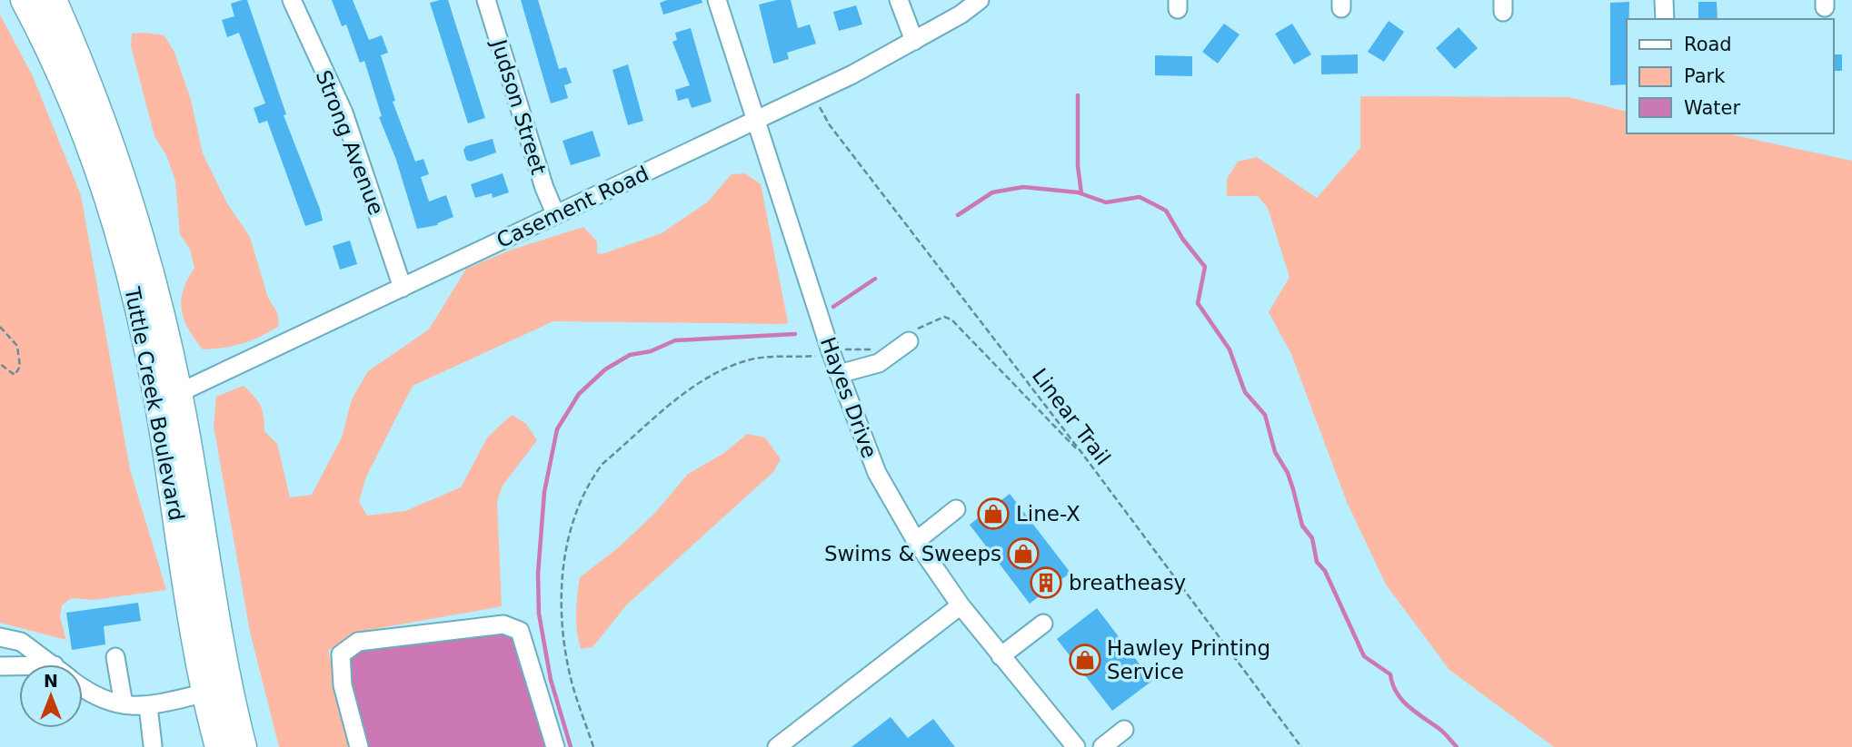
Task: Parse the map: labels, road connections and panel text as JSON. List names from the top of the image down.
{
  "streets": {
    "highway": ["Tuttle Creek Boulevard"],
    "street": [
      "Judson Street",
      "Strong Avenue",
      "Casement Road",
      "Hayes Drive"
    ],
    "path": ["Linear Trail"]
  },
  "crossings": [
    ["Judson Street", "Casement Road"],
    ["Strong Avenue", "Casement Road"],
    ["Casement Road", "Hayes Drive"],
    ["Casement Road", "Tuttle Creek Boulevard"]
  ],
  "places": {
    "shop": ["Line-X", "Swims & Sweeps", "Hawley Printing Service"],
    "building": ["breatheasy"]
  },
  "legend": ["Road", "Park", "Water"],
  "north": "top"
}
